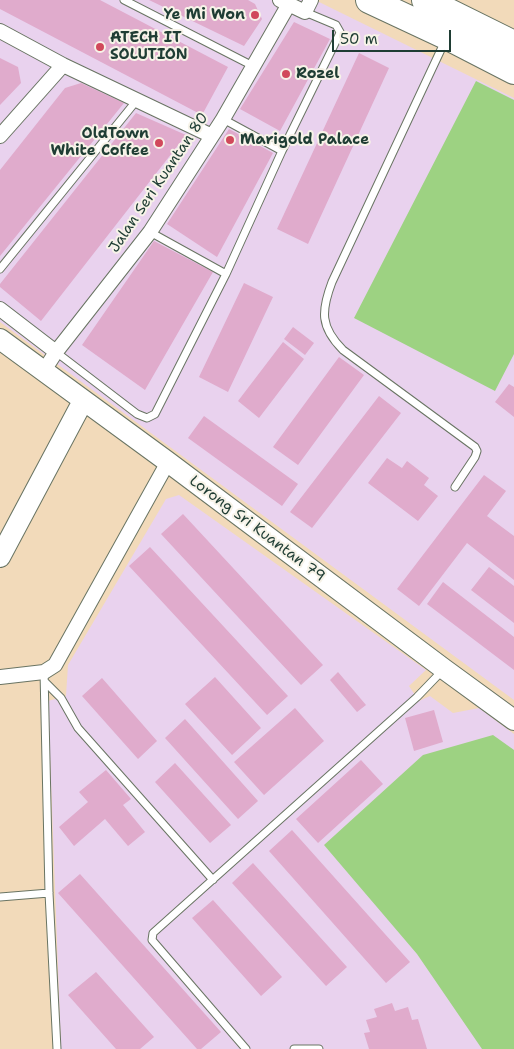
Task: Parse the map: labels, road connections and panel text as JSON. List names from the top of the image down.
{
  "streets": {
    "street": ["Jalan Seri Kuantan 80", "Lorong Sri Kuantan 79"]
  },
  "crossings": [
    ["Jalan Seri Kuantan 80", "Lorong Sri Kuantan 79"]
  ],
  "places": [
    "Ye Mi Won",
    "ATECH IT SOLUTION",
    "Rozel",
    "Marigold Palace",
    "OldTown White Coffee"
  ],
  "scale_bar": "50 m"
}
